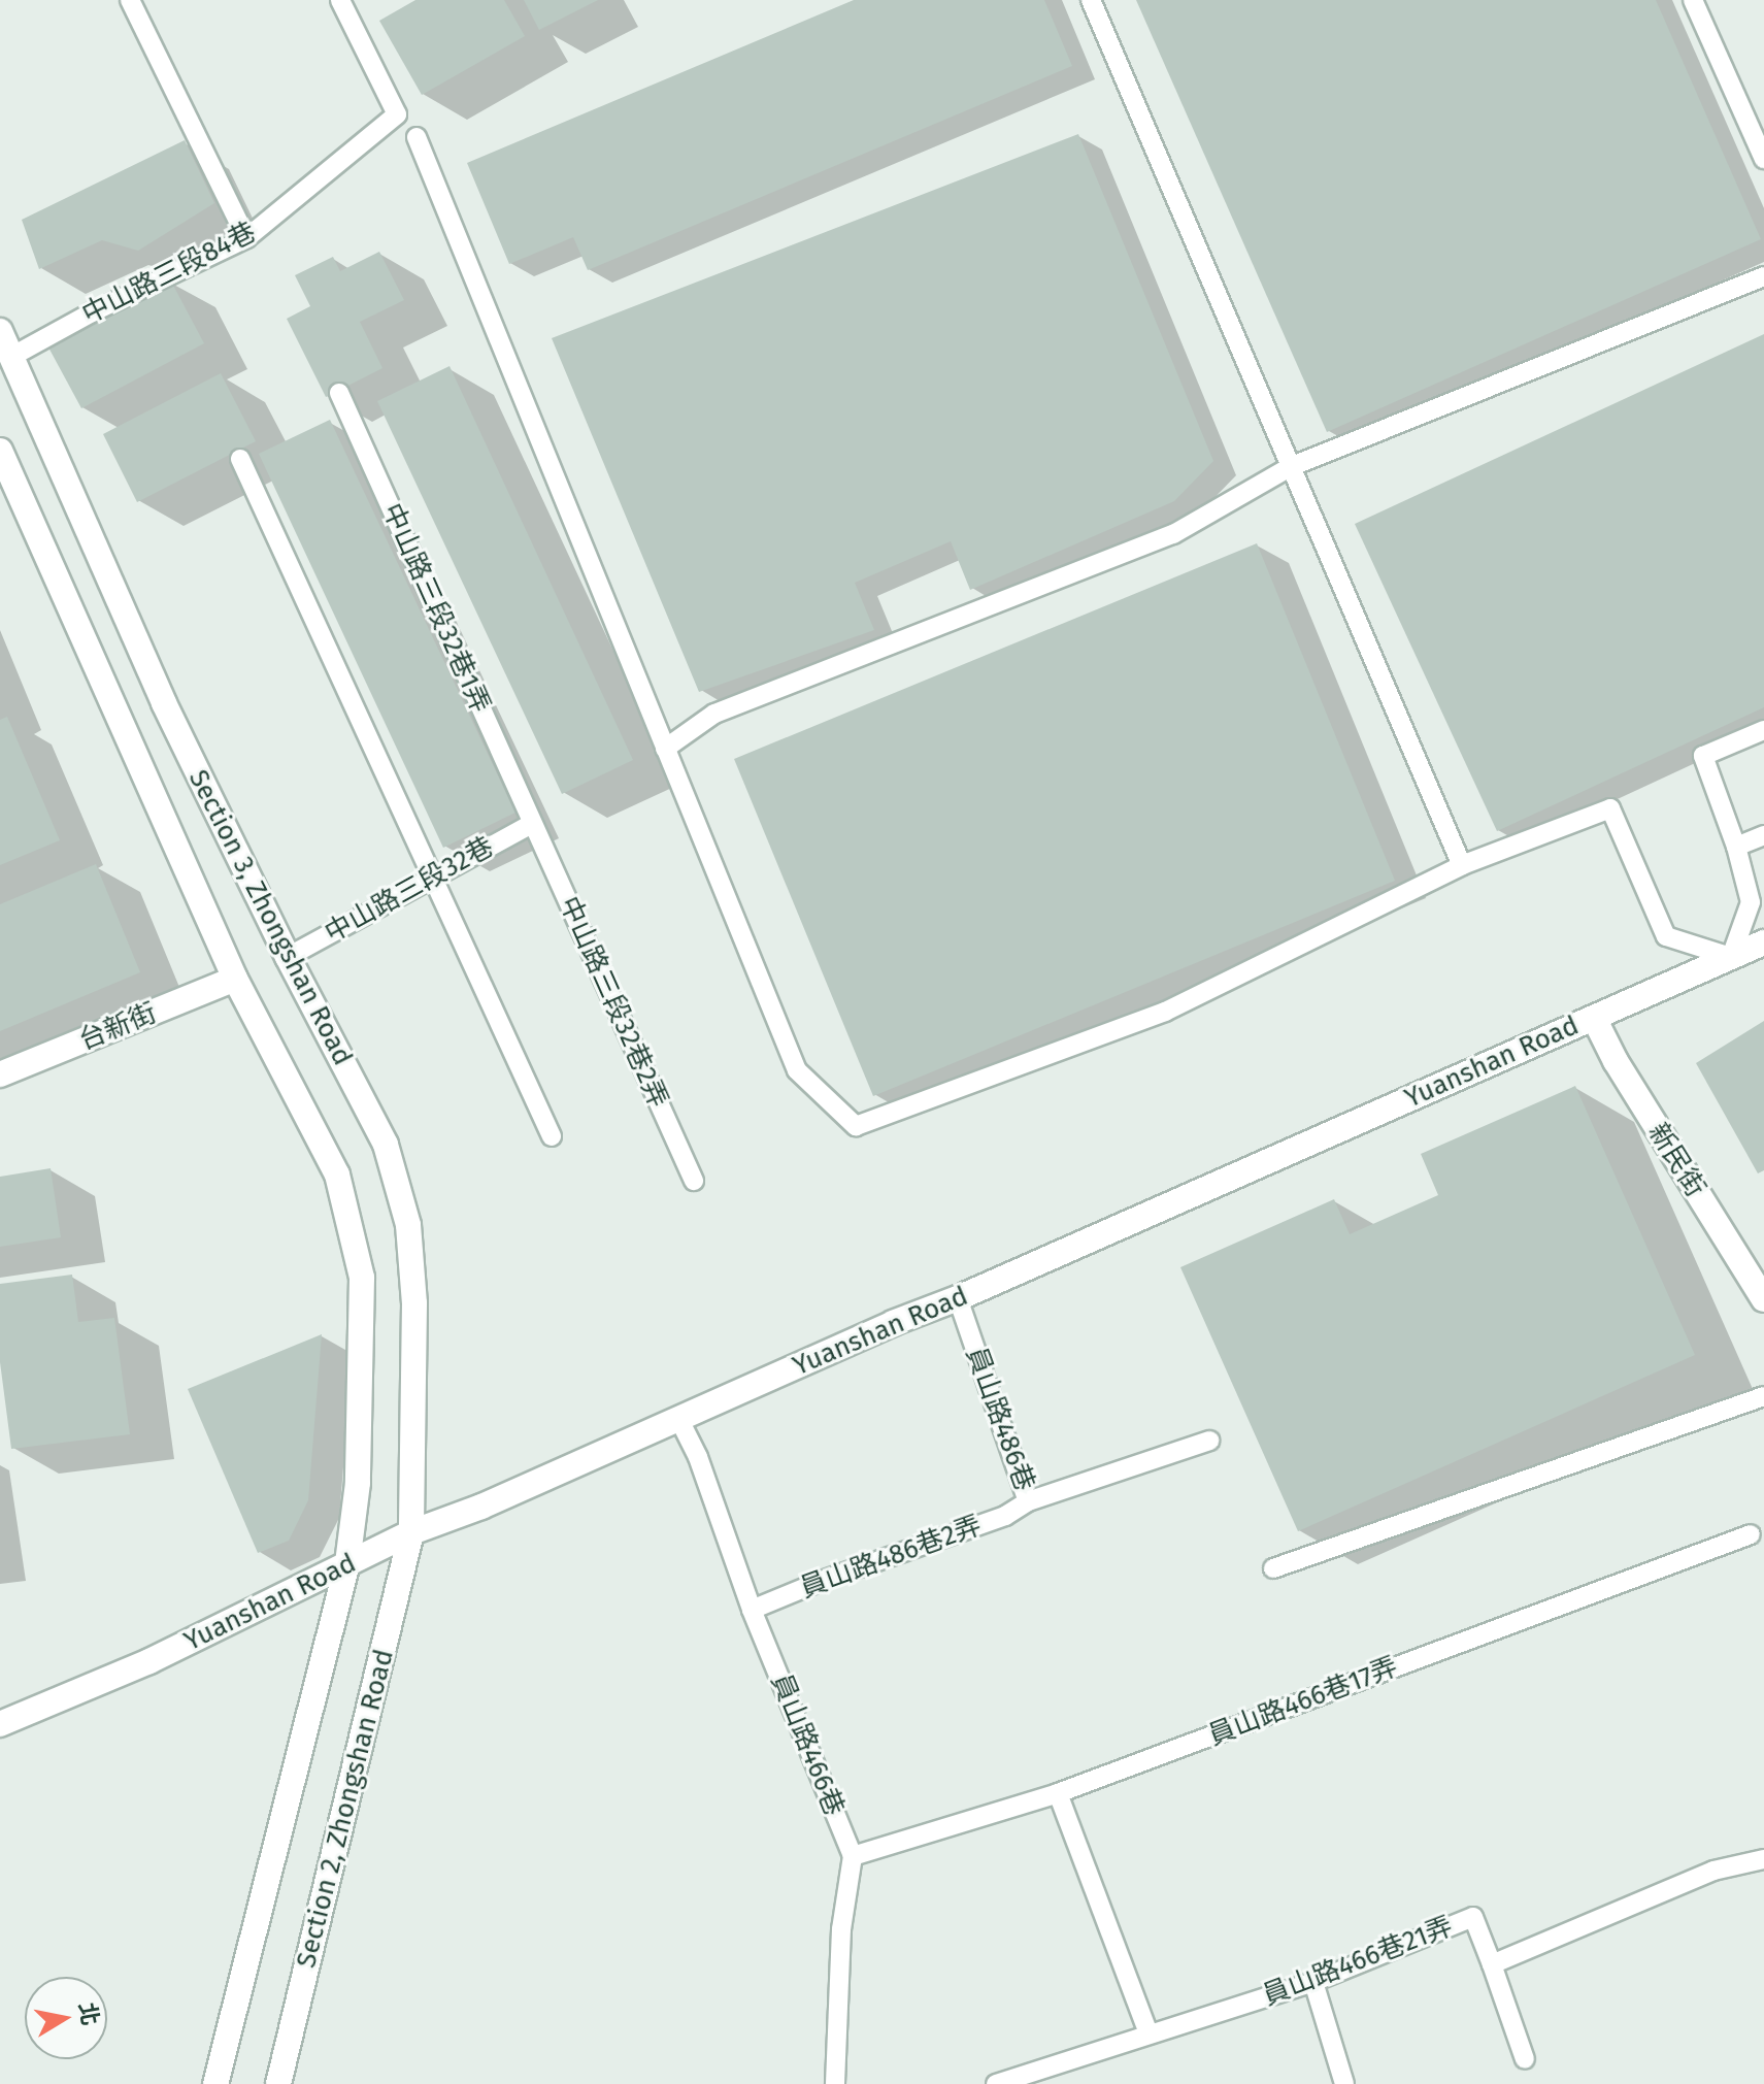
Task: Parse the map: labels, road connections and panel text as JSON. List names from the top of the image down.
{
  "streets": {
    "main road": [
      "Section 3, Zhongshan Road",
      "台新街",
      "Yuanshan Road",
      "新民街",
      "Section 2, Zhongshan Road"
    ],
    "lane": [
      "中山路三段84巷",
      "中山路三段32巷1弄",
      "中山路三段32巷",
      "中山路三段32巷2弄",
      "員山路486巷",
      "員山路486巷2弄",
      "員山路466巷17弄",
      "員山路466巷",
      "員山路466巷21弄"
    ]
  },
  "crossings": [
    ["中山路三段84巷", "Section 3, Zhongshan Road"],
    ["中山路三段32巷1弄", "中山路三段32巷"],
    ["中山路三段32巷1弄", "中山路三段32巷2弄"],
    ["中山路三段32巷", "Section 3, Zhongshan Road"],
    ["中山路三段32巷", "中山路三段32巷2弄"],
    ["Section 3, Zhongshan Road", "台新街"],
    ["Section 3, Zhongshan Road", "Yuanshan Road"],
    ["Section 3, Zhongshan Road", "Section 2, Zhongshan Road"],
    ["Yuanshan Road", "新民街"],
    ["Yuanshan Road", "員山路486巷"],
    ["Yuanshan Road", "員山路466巷"],
    ["Yuanshan Road", "Section 2, Zhongshan Road"],
    ["員山路486巷", "員山路486巷2弄"],
    ["員山路486巷2弄", "員山路466巷"],
    ["員山路466巷17弄", "員山路466巷"]
  ],
  "north": "right"
}
